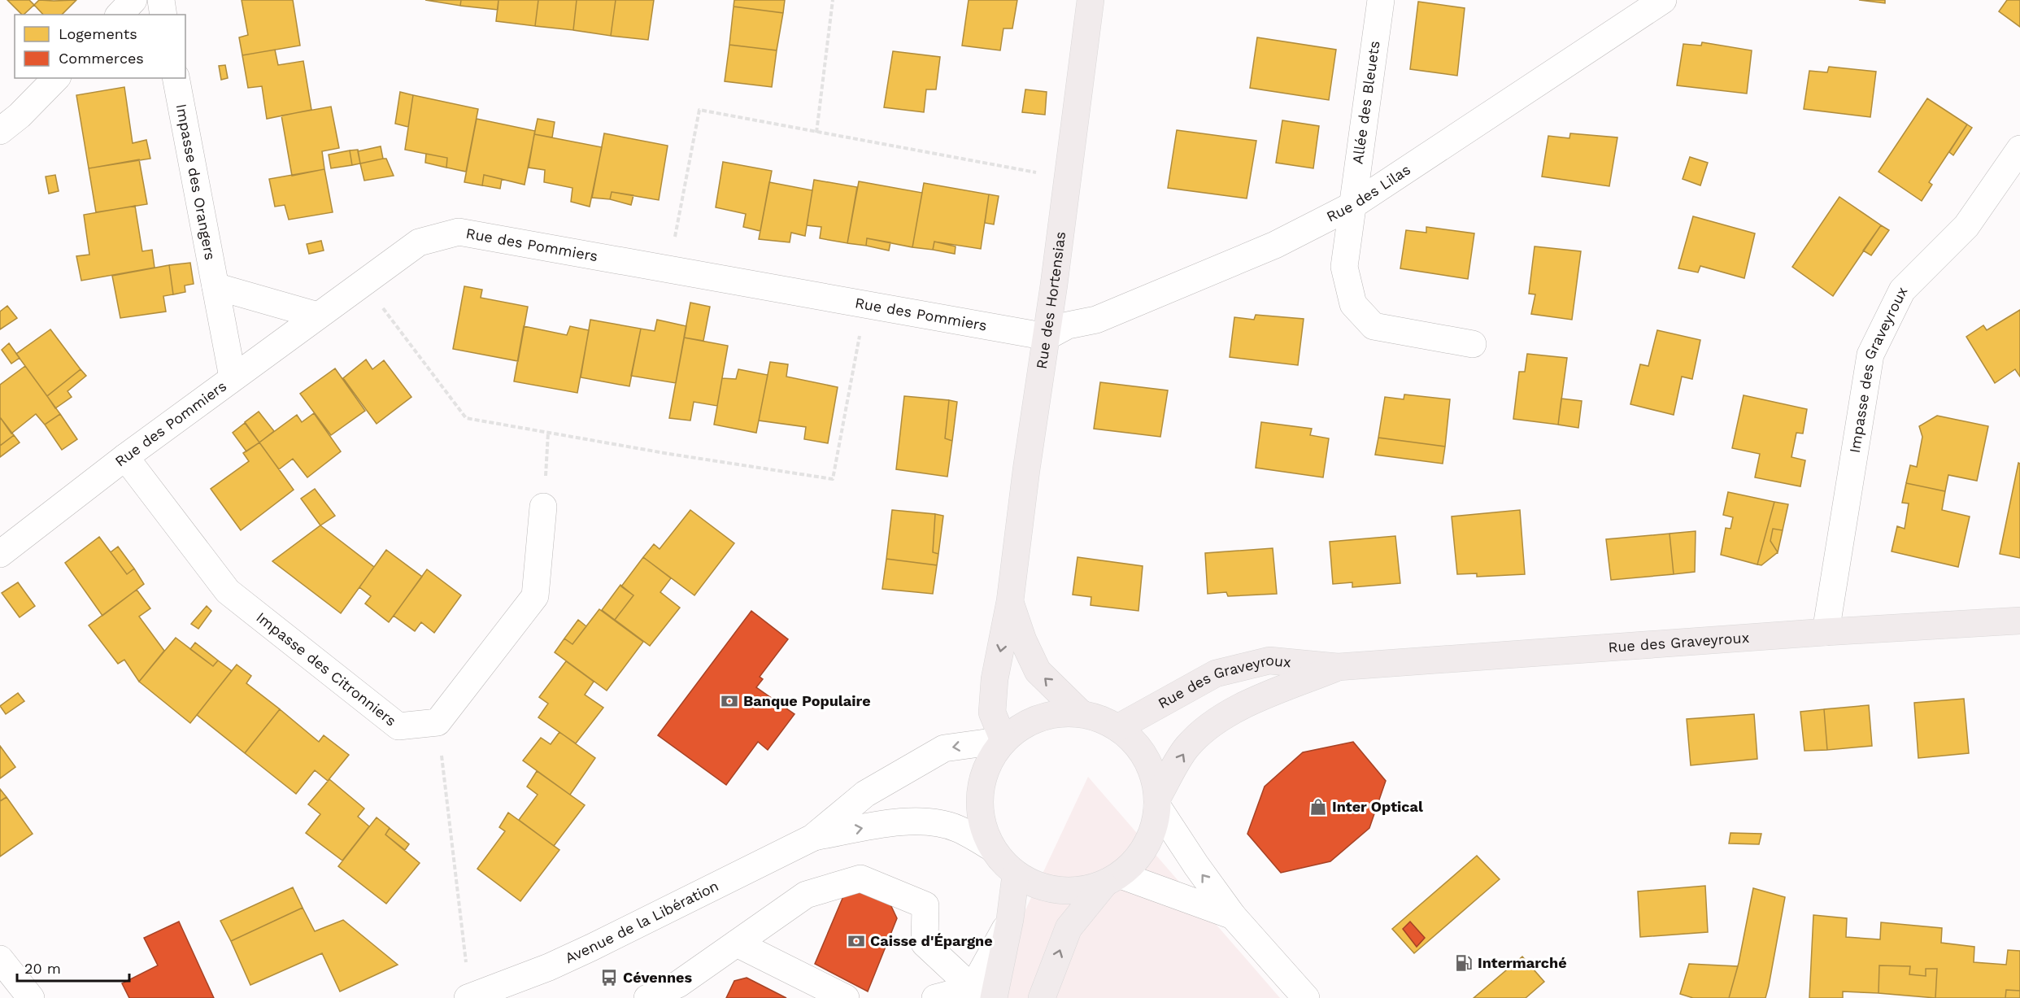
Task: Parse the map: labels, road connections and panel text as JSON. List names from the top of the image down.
{
  "streets": {
    "main road": ["Rue des Hortensias", "Rue des Graveyroux"],
    "street": [
      "Allée des Bleuets",
      "Impasse des Orangers",
      "Rue des Lilas",
      "Rue des Pommiers",
      "Impasse des Graveyroux",
      "Impasse des Citronniers",
      "Avenue de la Libération"
    ]
  },
  "crossings": [
    ["Allée des Bleuets", "Rue des Lilas"],
    ["Impasse des Orangers", "Rue des Pommiers"],
    ["Rue des Lilas", "Rue des Pommiers"],
    ["Rue des Lilas", "Rue des Hortensias"],
    ["Rue des Pommiers", "Rue des Hortensias"],
    ["Rue des Pommiers", "Impasse des Citronniers"],
    ["Rue des Hortensias", "Avenue de la Libération"],
    ["Impasse des Graveyroux", "Rue des Graveyroux"]
  ],
  "places": {
    "bank": ["Banque Populaire", "Caisse d'Épargne"],
    "shop": ["Inter Optical"],
    "fuel station": ["Intermarché"],
    "bus stop": ["Cévennes"]
  },
  "legend": ["Logements", "Commerces"],
  "scale_bar": "20 m"
}
